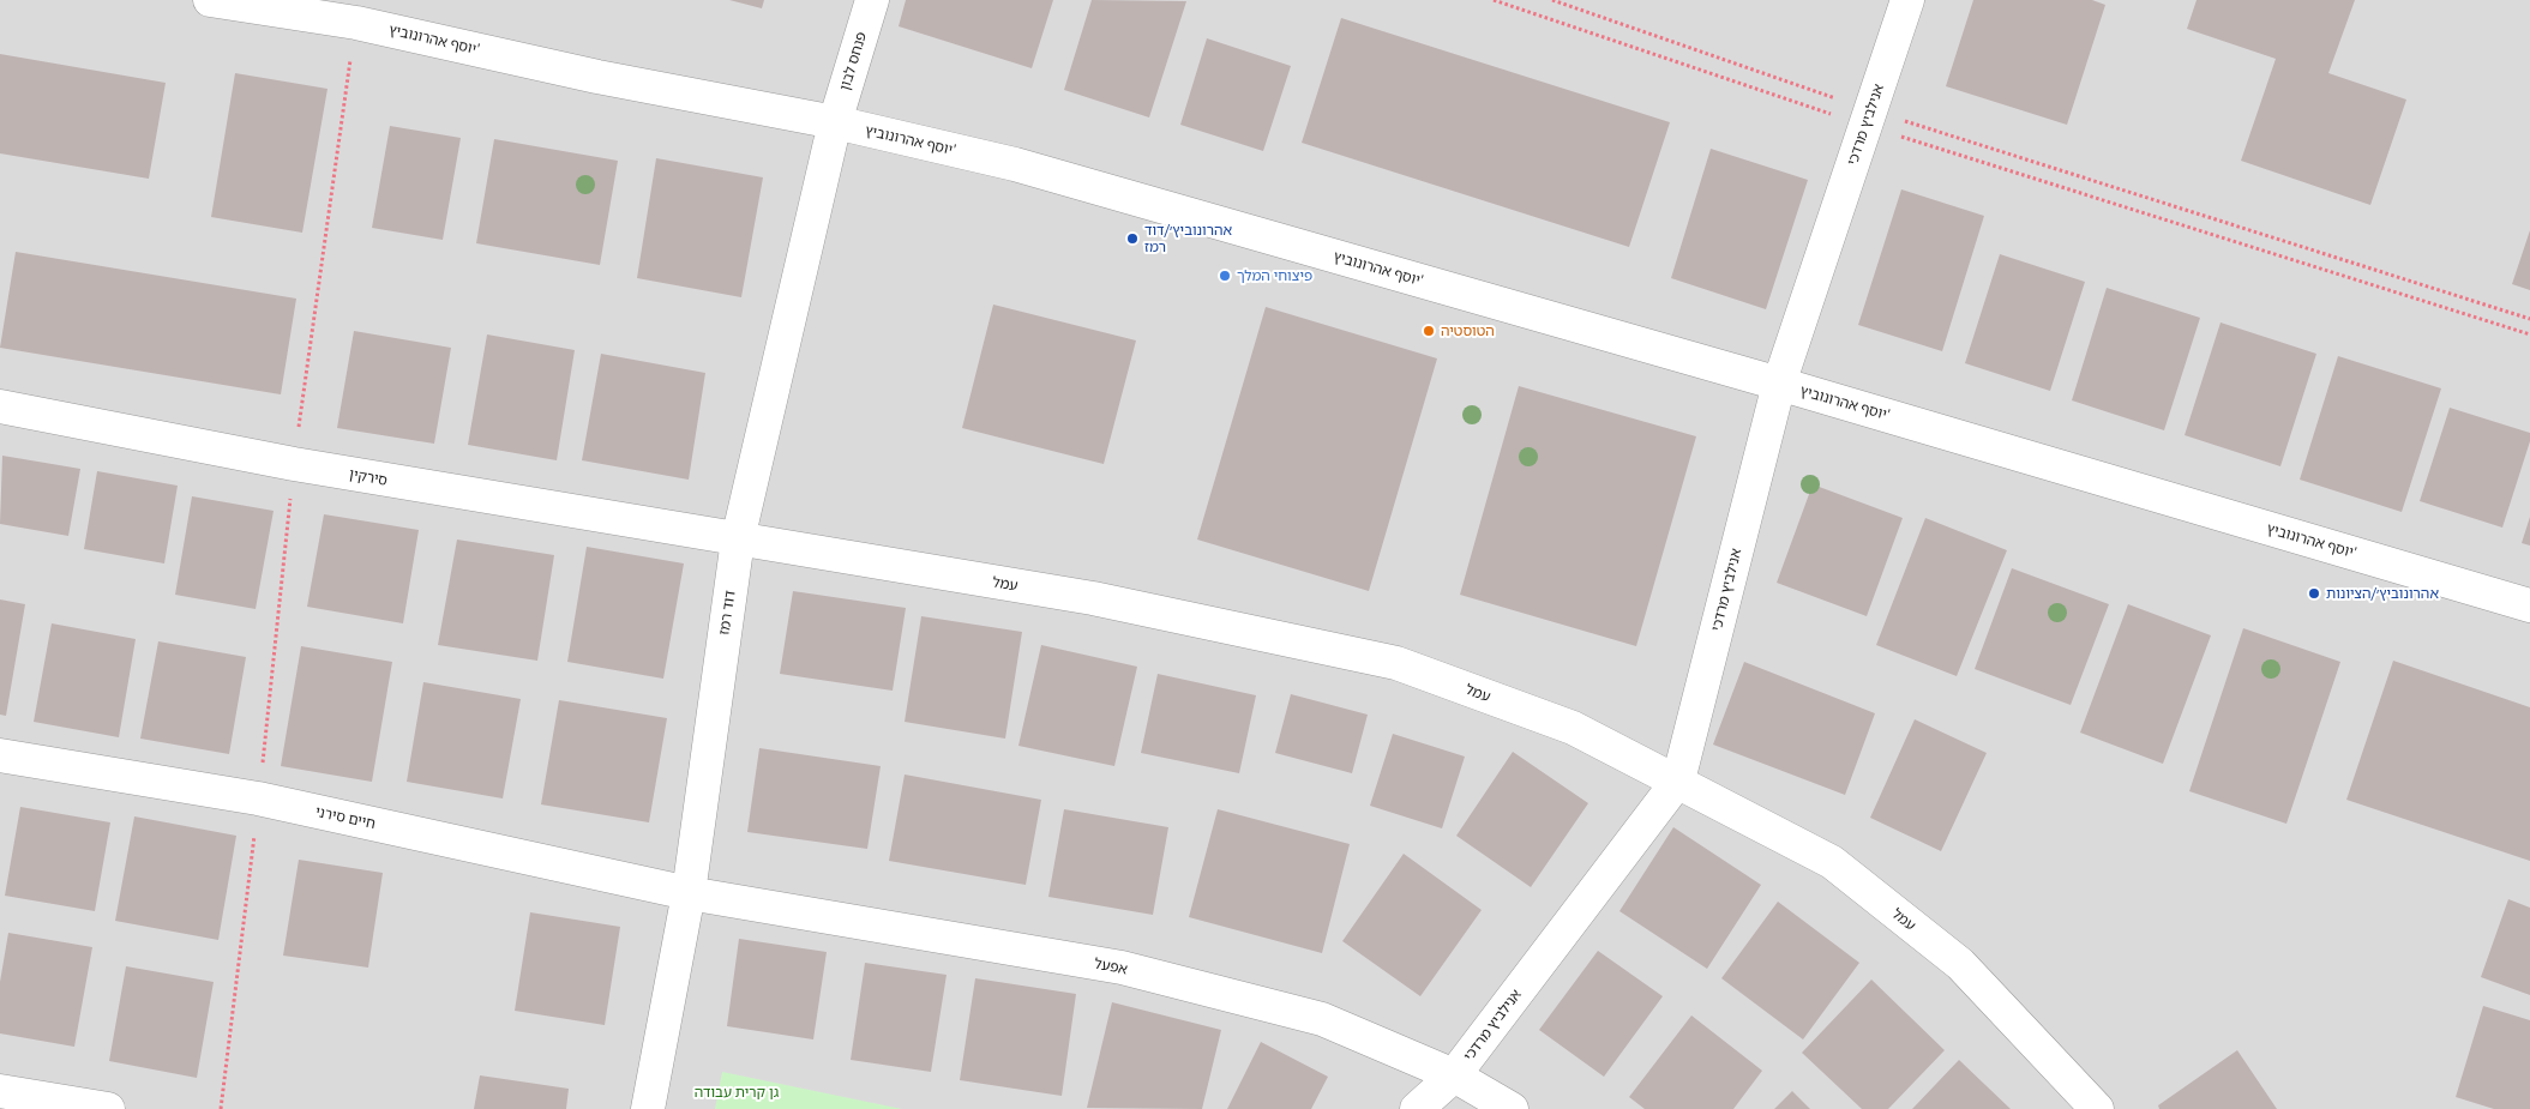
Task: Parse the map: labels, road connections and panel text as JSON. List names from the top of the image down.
{
  "streets": {
    "street": [
      "יוסף אהרונוביץ'",
      "פנחס לבון",
      "אנילביץ מרדכי",
      "סירקין",
      "עמל",
      "דוד רמז",
      "חיים סירני",
      "אפעל"
    ]
  },
  "crossings": [
    ["יוסף אהרונוביץ'", "פנחס לבון"],
    ["יוסף אהרונוביץ'", "אנילביץ מרדכי"],
    ["יוסף אהרונוביץ'", "דוד רמז"],
    ["פנחס לבון", "דוד רמז"],
    ["אנילביץ מרדכי", "עמל"],
    ["אנילביץ מרדכי", "אפעל"],
    ["סירקין", "עמל"],
    ["סירקין", "דוד רמז"],
    ["עמל", "דוד רמז"],
    ["דוד רמז", "חיים סירני"],
    ["דוד רמז", "אפעל"],
    ["חיים סירני", "אפעל"]
  ],
  "parks": ["גן קרית עבודה"],
  "places": [
    "אהרונוביץ׳/דוד רמז",
    "פיצוחי המלך",
    "הטוסטיה",
    "אהרונוביץ׳/הציונות"
  ]
}
